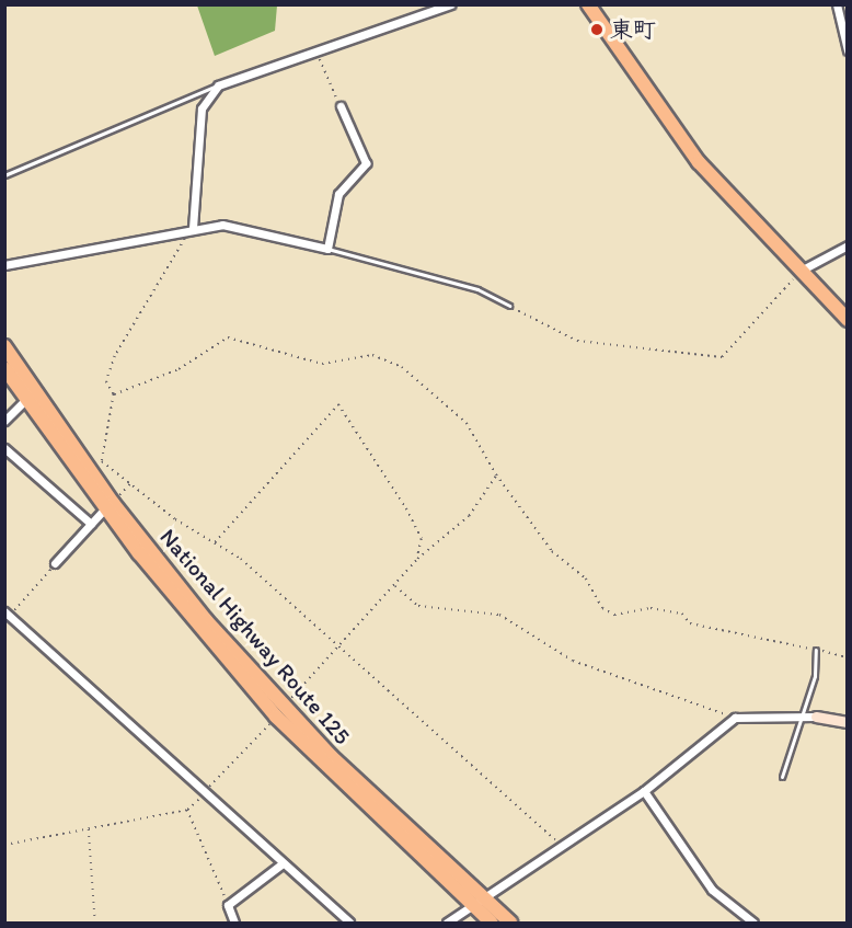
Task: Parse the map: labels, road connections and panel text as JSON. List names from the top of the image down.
{
  "streets": {
    "highway": ["National Highway Route 125"]
  },
  "places": ["東町"]
}
